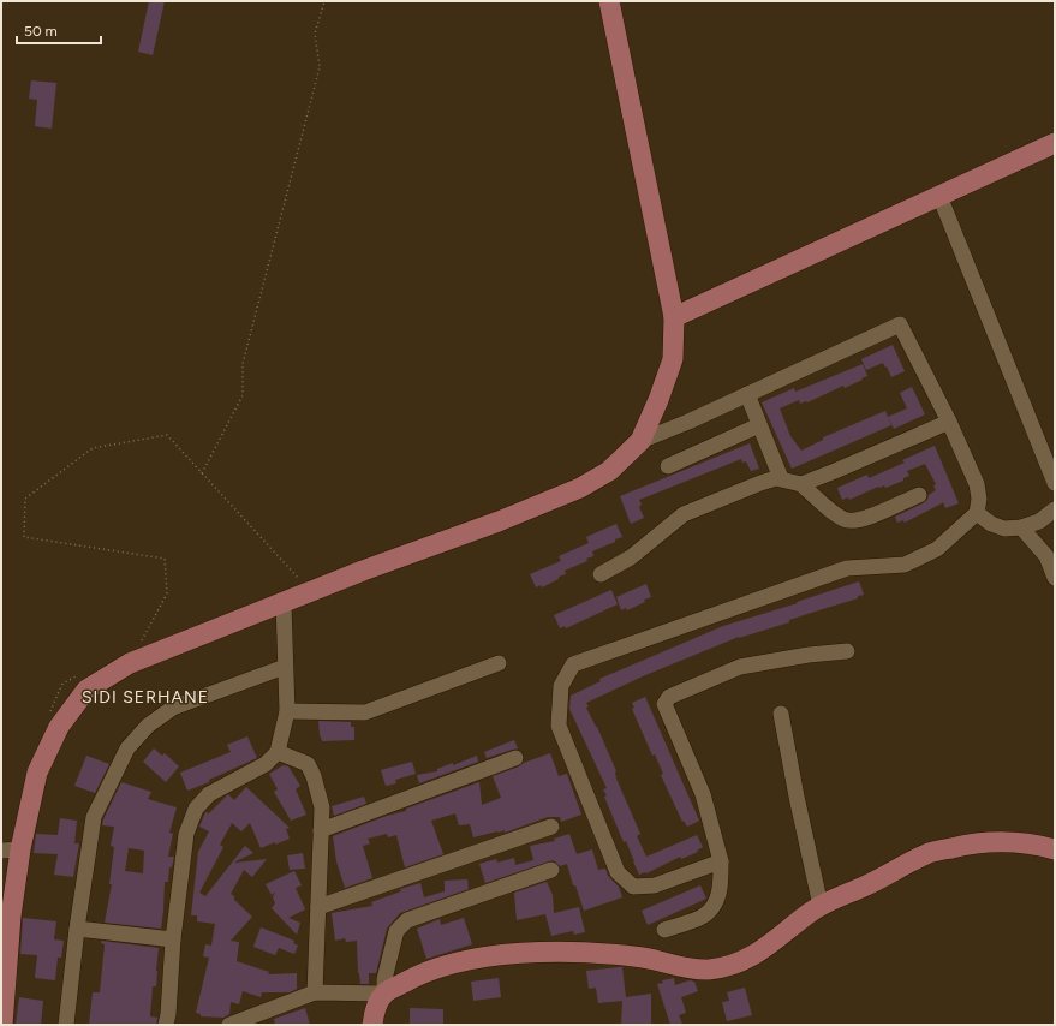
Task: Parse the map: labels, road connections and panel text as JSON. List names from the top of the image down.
{
  "districts": ["SIDI SERHANE"],
  "scale_bar": "50 m"
}
